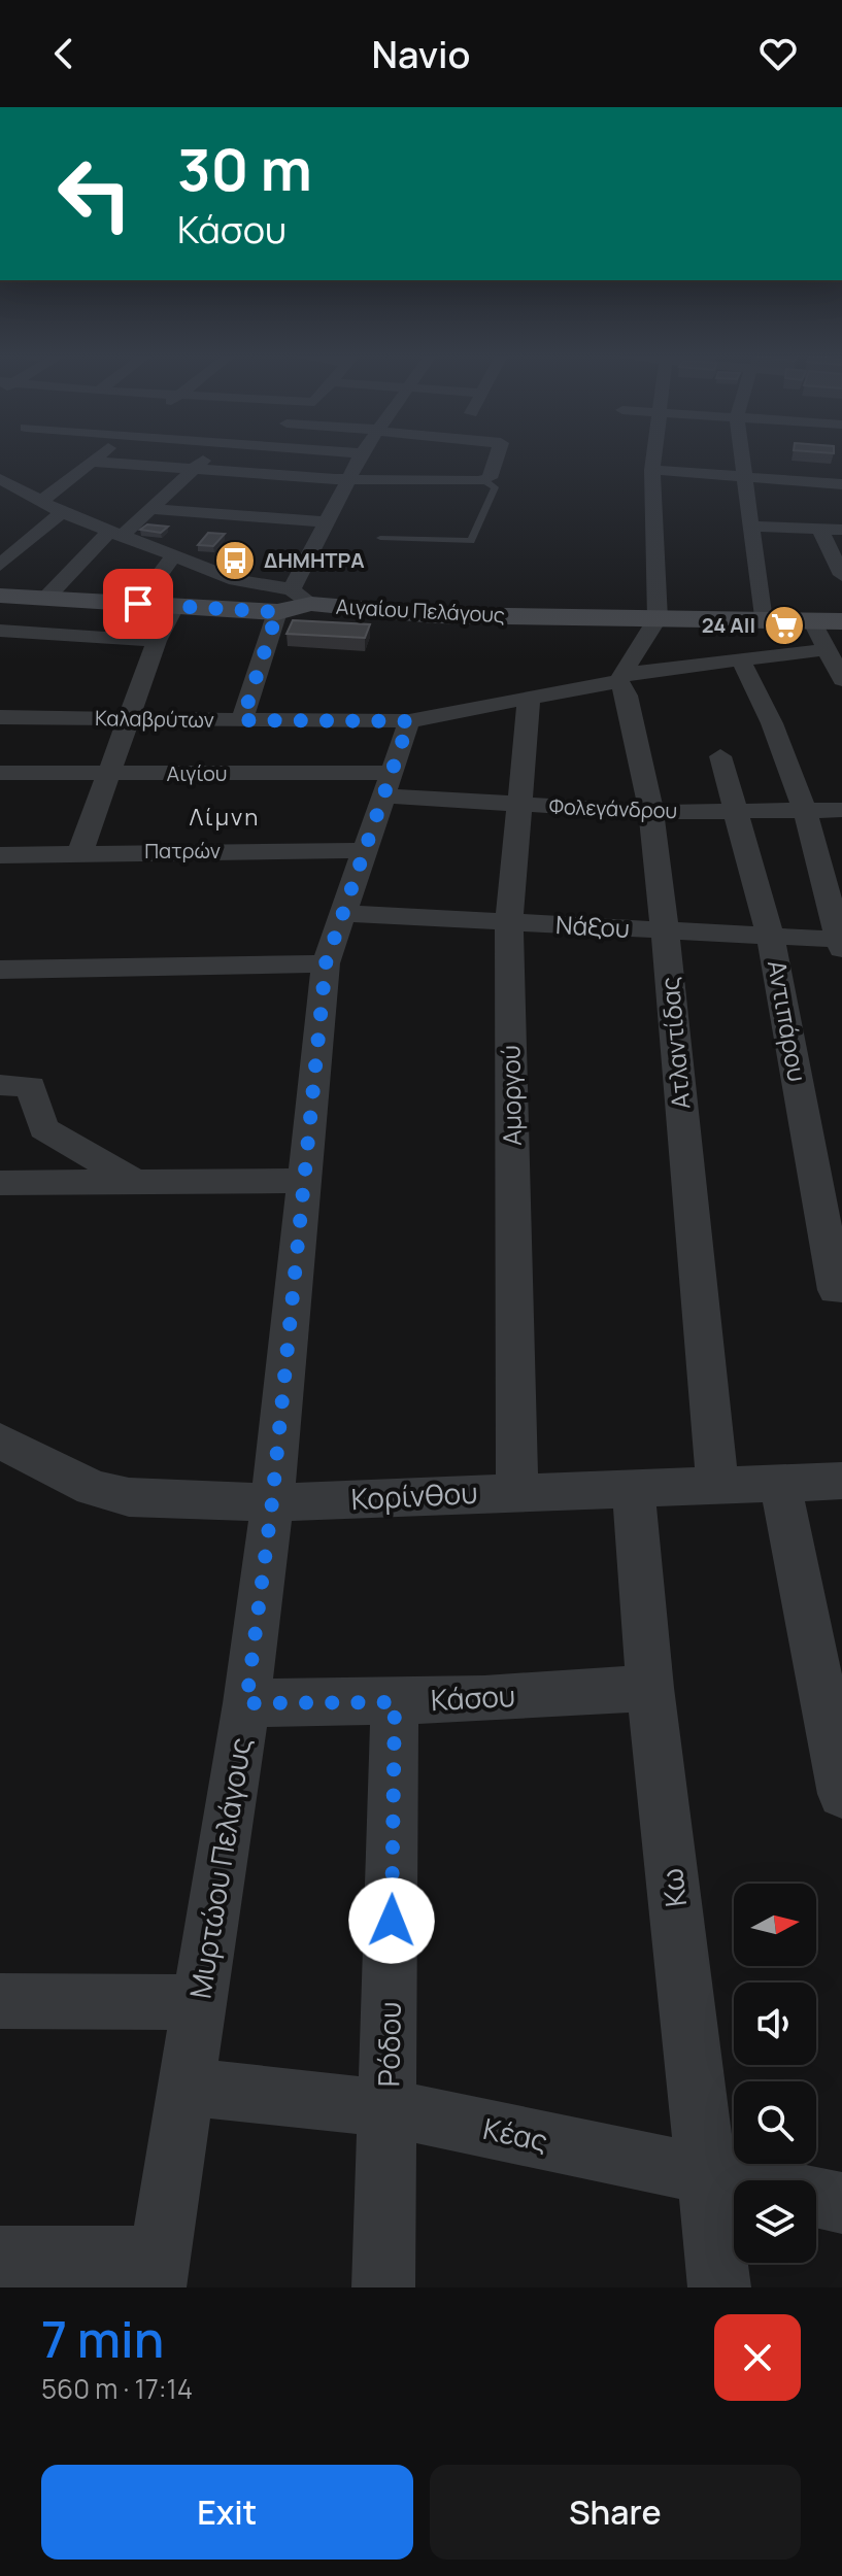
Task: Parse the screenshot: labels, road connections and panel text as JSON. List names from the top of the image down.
{
  "streets": {
    "main road": ["Αιγαίου Πελάγους"],
    "street": [
      "Καλαβρύτων",
      "Αιγίου",
      "Φολεγάνδρου",
      "Πατρών",
      "Νάξου",
      "Αντιπάρου",
      "Ατλαντίδας",
      "Αμοργού",
      "Κορίνθου",
      "Κάσου",
      "Μυρτώου Πελάγους",
      "Κω",
      "Ρόδου",
      "Κέας"
    ]
  },
  "crossings": [
    ["Καλαβρύτων", "Ατλαντίδας"],
    ["Καλαβρύτων", "Αμοργού"],
    ["Καλαβρύτων", "Μυρτώου Πελάγους"],
    ["Αιγίου", "Φολεγάνδρου"],
    ["Αιγίου", "Μυρτώου Πελάγους"],
    ["Φολεγάνδρου", "Αντιπάρου"],
    ["Φολεγάνδρου", "Ατλαντίδας"],
    ["Φολεγάνδρου", "Αμοργού"],
    ["Φολεγάνδρου", "Μυρτώου Πελάγους"],
    ["Πατρών", "Μυρτώου Πελάγους"],
    ["Νάξου", "Αντιπάρου"],
    ["Νάξου", "Ατλαντίδας"],
    ["Νάξου", "Αμοργού"],
    ["Νάξου", "Μυρτώου Πελάγους"],
    ["Ατλαντίδας", "Κορίνθου"],
    ["Αμοργού", "Κορίνθου"],
    ["Κορίνθου", "Μυρτώου Πελάγους"],
    ["Κορίνθου", "Κω"],
    ["Κάσου", "Μυρτώου Πελάγους"],
    ["Κάσου", "Κω"],
    ["Κάσου", "Ρόδου"],
    ["Μυρτώου Πελάγους", "Κέας"],
    ["Κω", "Κέας"],
    ["Ρόδου", "Κέας"]
  ],
  "districts": ["Λίμνη"],
  "places": {
    "bus stop": ["ΔΗΜΗΤΡΑ"],
    "supermarket": ["24 All"]
  },
  "north": "right",
  "page": {
    "header": "Navio",
    "turn": ["30 m", "Κάσου"],
    "heading": ["7 min", "560 m · 17:14"],
    "buttons": ["Exit", "Share"]
  }
}
